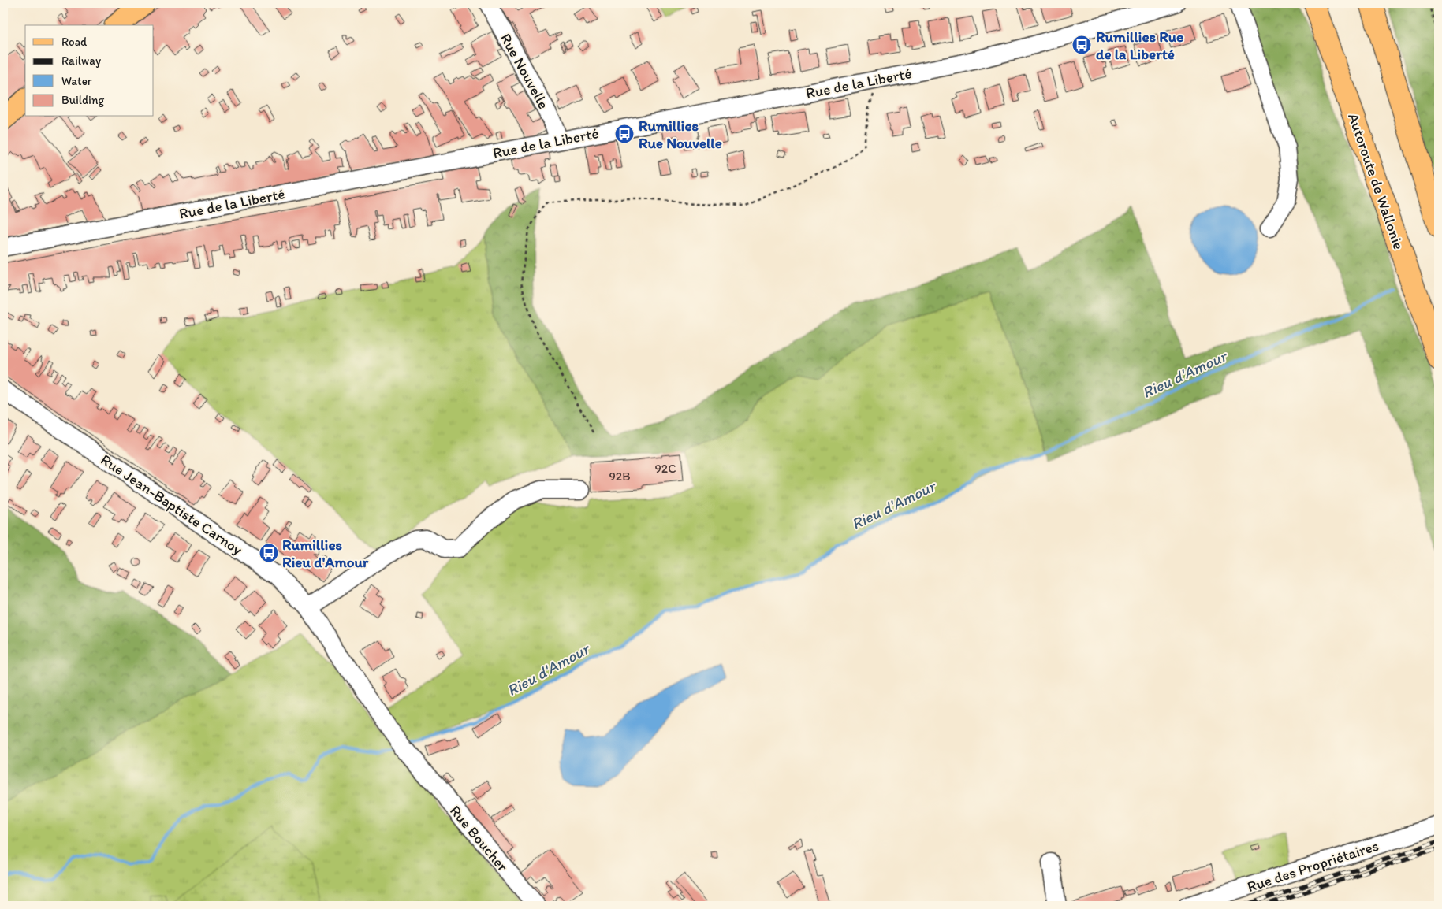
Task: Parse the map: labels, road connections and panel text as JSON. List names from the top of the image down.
{
  "streets": {
    "main road": ["Autoroute de Wallonie"],
    "street": [
      "Rue Nouvelle",
      "Rue de la Liberté",
      "Rue Jean-Baptiste Carnoy",
      "Rue Boucher",
      "Rue des Propriétaires"
    ]
  },
  "crossings": [
    ["Rue Nouvelle", "Rue de la Liberté"],
    ["Rue Jean-Baptiste Carnoy", "Rue Boucher"]
  ],
  "water": ["Rieu d'Amour"],
  "places": {
    "bus stop": ["Rumillies Rue de la Liberté", "Rumillies Rue Nouvelle", "Rumillies Rieu d'Amour"]
  },
  "house_numbers": ["92C", "92B"],
  "legend": [
    "Road",
    "Railway",
    "Water",
    "Building"
  ]
}
